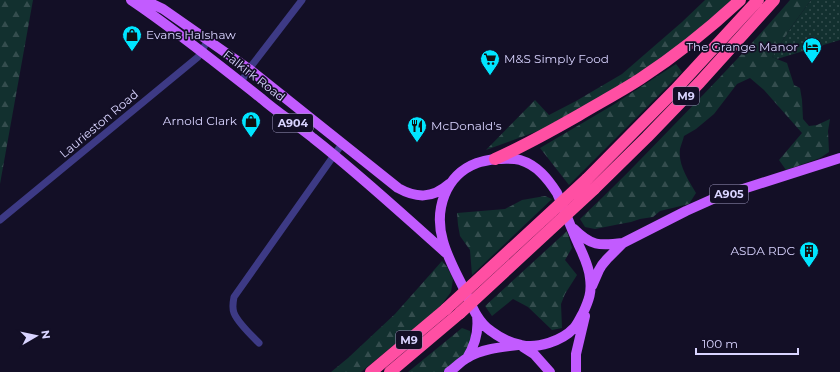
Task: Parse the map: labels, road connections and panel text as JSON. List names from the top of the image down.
{
  "streets": {
    "highway": ["M9"],
    "main road": ["Falkirk Road", "A904", "A905"],
    "street": ["Laurieston Road"]
  },
  "crossings": [
    ["Falkirk Road", "Laurieston Road"]
  ],
  "places": {
    "shop": ["Evans Halshaw", "Arnold Clark"],
    "hotel": ["The Grange Manor"],
    "supermarket": ["M&S Simply Food"],
    "restaurant": ["McDonald's"],
    "building": ["ASDA RDC"]
  },
  "scale_bar": "100 m",
  "north": "right"
}
